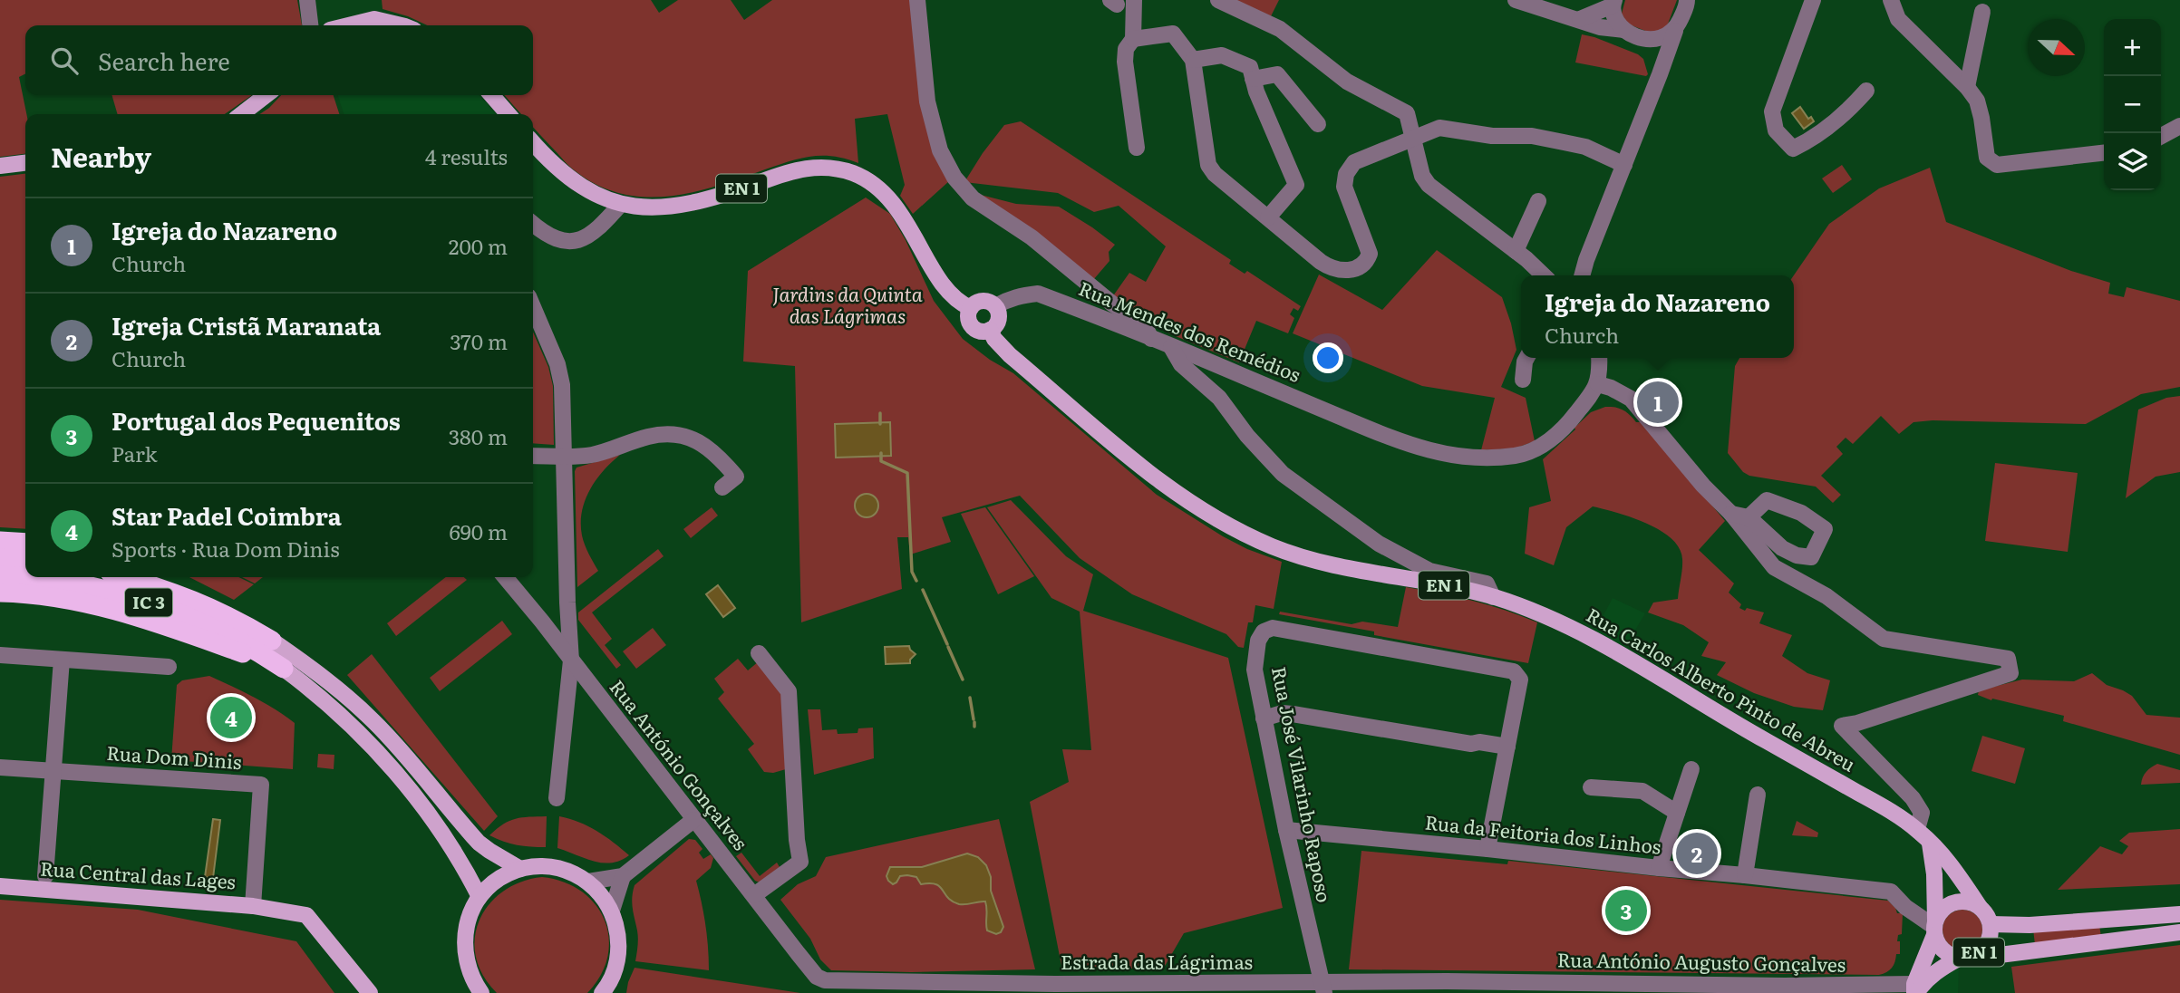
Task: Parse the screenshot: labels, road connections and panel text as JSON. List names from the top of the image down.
{
  "streets": {
    "highway": ["IC 3"],
    "main road": ["EN 1", "Rua Carlos Alberto Pinto de Abreu", "Rua Central das Lages"],
    "street": [
      "Rua Mendes dos Remédios",
      "Rua Dom Dinis",
      "Rua António Gonçalves",
      "Rua José Vilarinho Raposo",
      "Rua da Feitoria dos Linhos",
      "Estrada das Lágrimas",
      "Rua António Augusto Gonçalves"
    ]
  },
  "crossings": [
    ["EN 1", "Rua Mendes dos Remédios"],
    ["EN 1", "Rua Carlos Alberto Pinto de Abreu"],
    ["EN 1", "Rua da Feitoria dos Linhos"],
    ["Rua Mendes dos Remédios", "Rua Carlos Alberto Pinto de Abreu"],
    ["Rua Dom Dinis", "Rua Central das Lages"],
    ["Rua António Gonçalves", "Estrada das Lágrimas"],
    ["Rua José Vilarinho Raposo", "Rua da Feitoria dos Linhos"],
    ["Rua José Vilarinho Raposo", "Estrada das Lágrimas"],
    ["Estrada das Lágrimas", "Rua António Augusto Gonçalves"]
  ],
  "parks": ["Jardins da Quinta das Lágrimas"],
  "north": "right",
  "page": {
    "map_buttons": ["+", "−"],
    "search": "Search here",
    "heading": ["Nearby", "4 results"],
    "list": [
      {
        "mark": "1",
        "name": "Igreja do Nazareno",
        "note": "Church",
        "value": "200 m"
      },
      {
        "mark": "2",
        "name": "Igreja Cristã Maranata",
        "note": "Church",
        "value": "370 m"
      },
      {
        "mark": "3",
        "name": "Portugal dos Pequenitos",
        "note": "Park",
        "value": "380 m"
      },
      {
        "mark": "4",
        "name": "Star Padel Coimbra",
        "note": "Sports · Rua Dom Dinis",
        "value": "690 m"
      }
    ],
    "popup": ["Igreja do Nazareno", "Church"],
    "pins": [
      "1",
      "4",
      "2",
      "3"
    ]
  }
}
